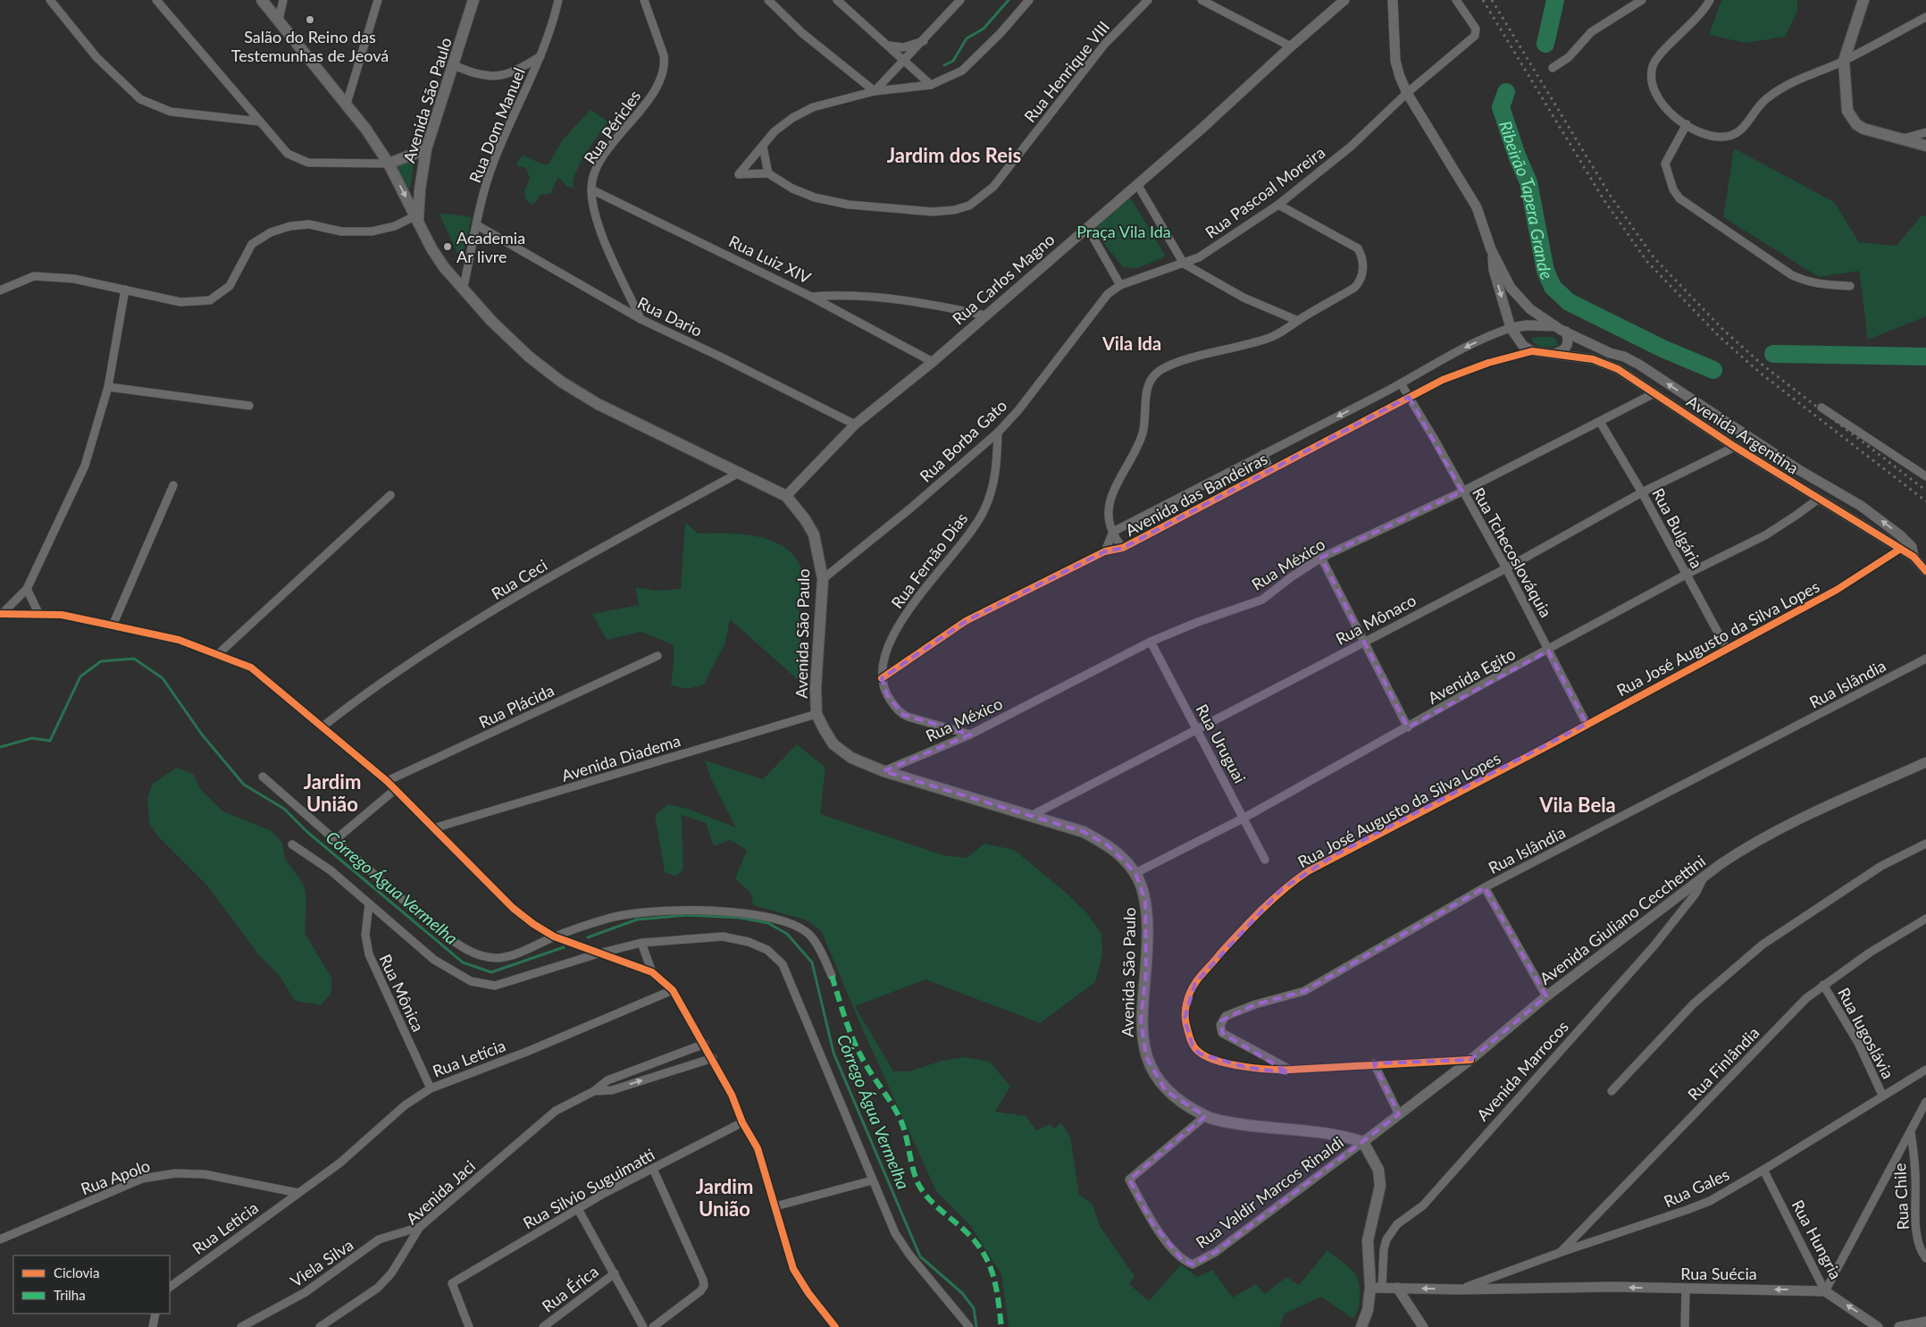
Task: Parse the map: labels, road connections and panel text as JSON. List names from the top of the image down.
{
  "streets": {
    "main road": ["Avenida São Paulo"],
    "street": [
      "Rua Henrique VIII",
      "Rua Dom Manuel",
      "Rua Péricles",
      "Rua Pascoal Moreira",
      "Rua Luiz XIV",
      "Rua Carlos Magno",
      "Rua Dario",
      "Avenida Argentina",
      "Rua Borba Gato",
      "Avenida das Bandeiras",
      "Rua Bulgária",
      "Rua Tchecoslováquia",
      "Rua Fernão Dias",
      "Rua México",
      "Rua Ceci",
      "Rua Mônaco",
      "Rua José Augusto da Silva Lopes",
      "Avenida Egito",
      "Rua Islândia",
      "Rua Plácida",
      "Rua Uruguai",
      "Avenida Diadema",
      "Avenida Giuliano Cecchettini",
      "Rua Mônica",
      "Rua Iugoslávia",
      "Rua Letícia",
      "Rua Finlândia",
      "Avenida Marrocos",
      "Rua Apolo",
      "Rua Gales",
      "Rua Silvio Suguimatti",
      "Avenida Jaci",
      "Rua Valdir Marcos Rinaldi",
      "Rua Chile",
      "Rua Leticia",
      "Rua Hungria",
      "Viela Silva",
      "Rua Suécia",
      "Rua Érica"
    ]
  },
  "crossings": [
    ["Avenida São Paulo", "Rua Dom Manuel"],
    ["Avenida São Paulo", "Rua Carlos Magno"],
    ["Avenida São Paulo", "Rua Borba Gato"],
    ["Avenida São Paulo", "Rua México"],
    ["Avenida São Paulo", "Rua Ceci"],
    ["Avenida São Paulo", "Rua Mônaco"],
    ["Avenida São Paulo", "Avenida Egito"],
    ["Avenida São Paulo", "Avenida Diadema"],
    ["Avenida São Paulo", "Avenida Giuliano Cecchettini"],
    ["Avenida São Paulo", "Rua Valdir Marcos Rinaldi"],
    ["Rua Dom Manuel", "Rua Dario"],
    ["Rua Péricles", "Rua Luiz XIV"],
    ["Rua Péricles", "Rua Dario"],
    ["Rua Pascoal Moreira", "Rua Borba Gato"],
    ["Rua Luiz XIV", "Rua Carlos Magno"],
    ["Rua Carlos Magno", "Rua Dario"],
    ["Avenida Argentina", "Avenida das Bandeiras"],
    ["Avenida Argentina", "Rua México"],
    ["Avenida Argentina", "Rua Mônaco"],
    ["Avenida Argentina", "Rua José Augusto da Silva Lopes"],
    ["Avenida Argentina", "Avenida Egito"],
    ["Rua Borba Gato", "Rua Fernão Dias"],
    ["Avenida das Bandeiras", "Rua Tchecoslováquia"],
    ["Avenida das Bandeiras", "Rua Fernão Dias"],
    ["Rua Bulgária", "Rua México"],
    ["Rua Bulgária", "Rua Mônaco"],
    ["Rua Bulgária", "Rua José Augusto da Silva Lopes"],
    ["Rua Bulgária", "Avenida Egito"],
    ["Rua Tchecoslováquia", "Rua México"],
    ["Rua Tchecoslováquia", "Rua Mônaco"],
    ["Rua Tchecoslováquia", "Rua José Augusto da Silva Lopes"],
    ["Rua Tchecoslováquia", "Avenida Egito"],
    ["Rua México", "Rua Uruguai"],
    ["Rua Mônaco", "Rua Uruguai"],
    ["Rua José Augusto da Silva Lopes", "Rua Islândia"],
    ["Rua José Augusto da Silva Lopes", "Avenida Giuliano Cecchettini"],
    ["Avenida Egito", "Rua Uruguai"],
    ["Avenida Giuliano Cecchettini", "Avenida Marrocos"],
    ["Avenida Giuliano Cecchettini", "Rua Valdir Marcos Rinaldi"],
    ["Rua Mônica", "Rua Letícia"],
    ["Rua Iugoslávia", "Rua Finlândia"],
    ["Rua Iugoslávia", "Rua Gales"],
    ["Rua Letícia", "Rua Apolo"],
    ["Rua Letícia", "Rua Leticia"],
    ["Rua Finlândia", "Rua Gales"],
    ["Avenida Marrocos", "Rua Suécia"],
    ["Rua Apolo", "Rua Leticia"],
    ["Rua Gales", "Rua Hungria"],
    ["Rua Gales", "Rua Suécia"],
    ["Avenida Jaci", "Viela Silva"],
    ["Rua Hungria", "Rua Suécia"]
  ],
  "one_way": ["Rua Suécia"],
  "districts": [
    "Jardim dos Reis",
    "Vila Ida",
    "Jardim União",
    "Vila Bela",
    "Jardim União"
  ],
  "water": ["Ribeirão Tapera Grande", "Córrego Água Vermelha"],
  "parks": ["Praça Vila Ida"],
  "places": ["Salão do Reino das Testemunhas de Jeová", "Academia Ar livre"],
  "legend": ["Ciclovia", "Trilha"]
}
